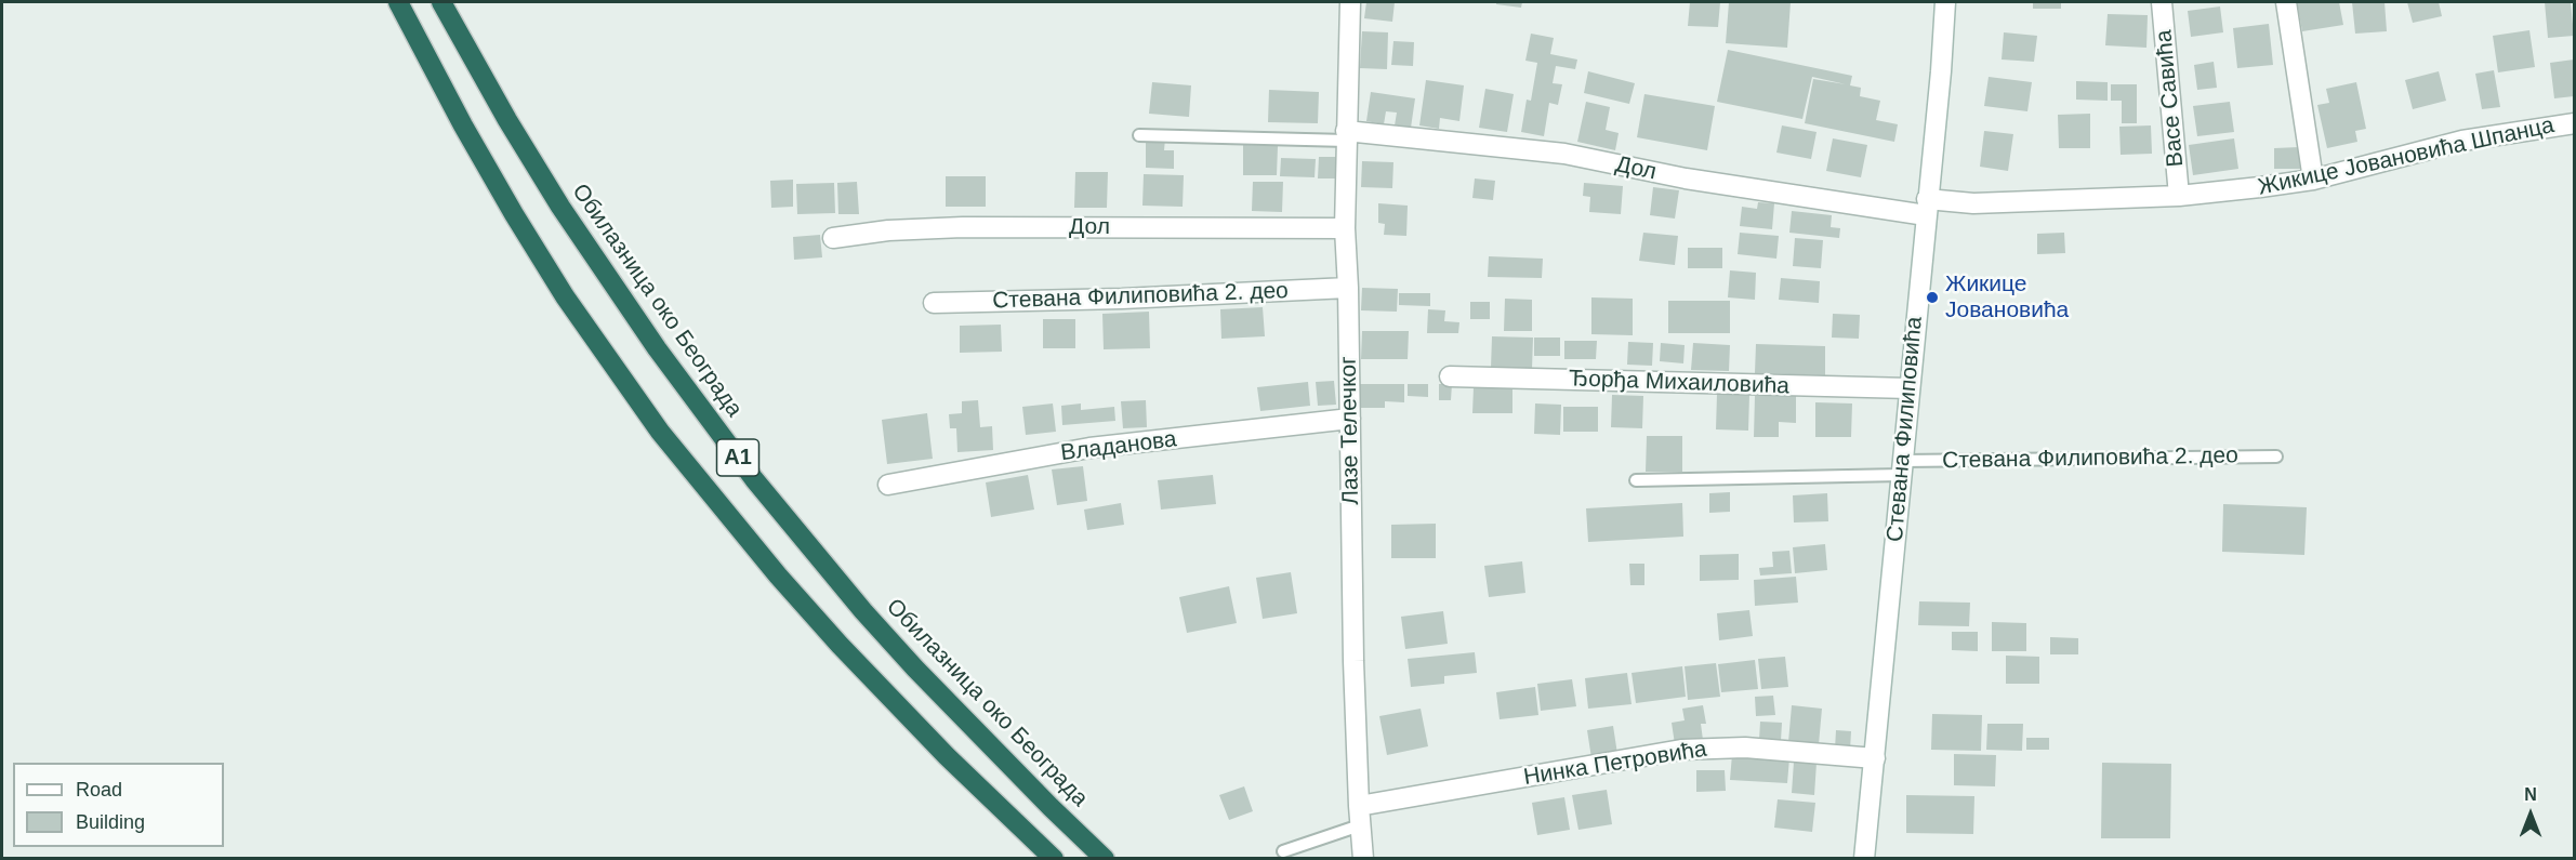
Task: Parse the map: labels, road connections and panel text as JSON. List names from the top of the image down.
{
  "streets": {
    "highway": ["Обилазница око Београда", "A1"],
    "street": [
      "Васе Савића",
      "Жикице Јовановића Шпанца",
      "Дол",
      "Стевана Филиповића 2. део",
      "Ђорђа Михаиловића",
      "Стевана Филиповића",
      "Лазе Телечког",
      "Владанова",
      "Нинка Петровића"
    ]
  },
  "crossings": [
    ["Васе Савића", "Жикице Јовановића Шпанца"],
    ["Жикице Јовановића Шпанца", "Дол"],
    ["Жикице Јовановића Шпанца", "Стевана Филиповића"],
    ["Дол", "Стевана Филиповића"],
    ["Дол", "Лазе Телечког"],
    ["Стевана Филиповића 2. део", "Стевана Филиповића"],
    ["Стевана Филиповића 2. део", "Лазе Телечког"],
    ["Ђорђа Михаиловића", "Стевана Филиповића"],
    ["Стевана Филиповића", "Нинка Петровића"],
    ["Лазе Телечког", "Владанова"],
    ["Лазе Телечког", "Нинка Петровића"]
  ],
  "places": ["Жикице Јовановића"],
  "legend": ["Road", "Building"],
  "north": "top"
}
